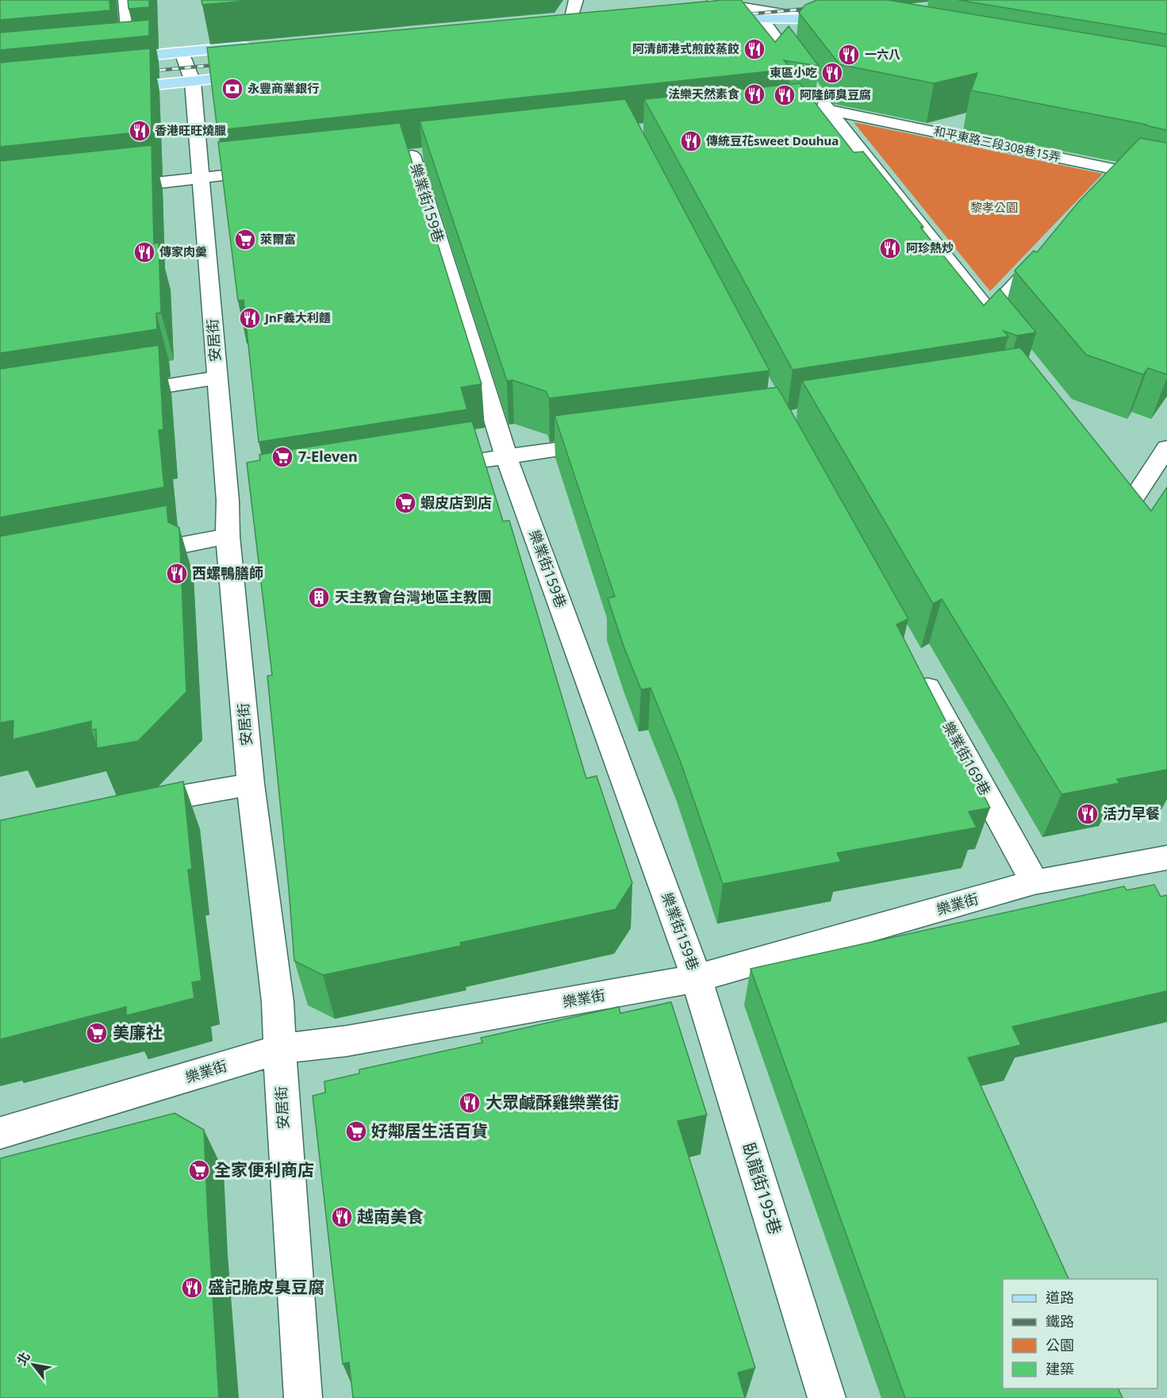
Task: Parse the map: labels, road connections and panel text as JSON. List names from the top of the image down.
{
  "streets": {
    "street": [
      "和平東路三段308巷15弄",
      "樂業街159巷",
      "安居街",
      "樂業街169巷",
      "樂業街",
      "臥龍街195巷"
    ]
  },
  "crossings": [
    ["樂業街159巷", "樂業街"],
    ["樂業街159巷", "臥龍街195巷"],
    ["安居街", "樂業街"],
    ["樂業街169巷", "樂業街"],
    ["樂業街", "臥龍街195巷"]
  ],
  "parks": ["黎孝公園"],
  "places": {
    "restaurant": [
      "阿清師港式煎餃蒸餃",
      "一六八",
      "東區小吃",
      "法樂天然素食",
      "阿隆師臭豆腐",
      "香港旺旺燒臘",
      "傳統豆花sweet Douhua",
      "阿珍熱炒",
      "傳家肉羹",
      "JnF義大利麵",
      "西螺鴨膳師",
      "活力早餐",
      "大眾鹹酥雞樂業街",
      "越南美食",
      "盛記脆皮臭豆腐"
    ],
    "bank": ["永豐商業銀行"],
    "supermarket": [
      "萊爾富",
      "7-Eleven",
      "蝦皮店到店",
      "美廉社",
      "好鄰居生活百貨",
      "全家便利商店"
    ],
    "building": ["天主教會台灣地區主教團"]
  },
  "legend": [
    "道路",
    "鐵路",
    "公園",
    "建築"
  ],
  "north": "top left"
}
